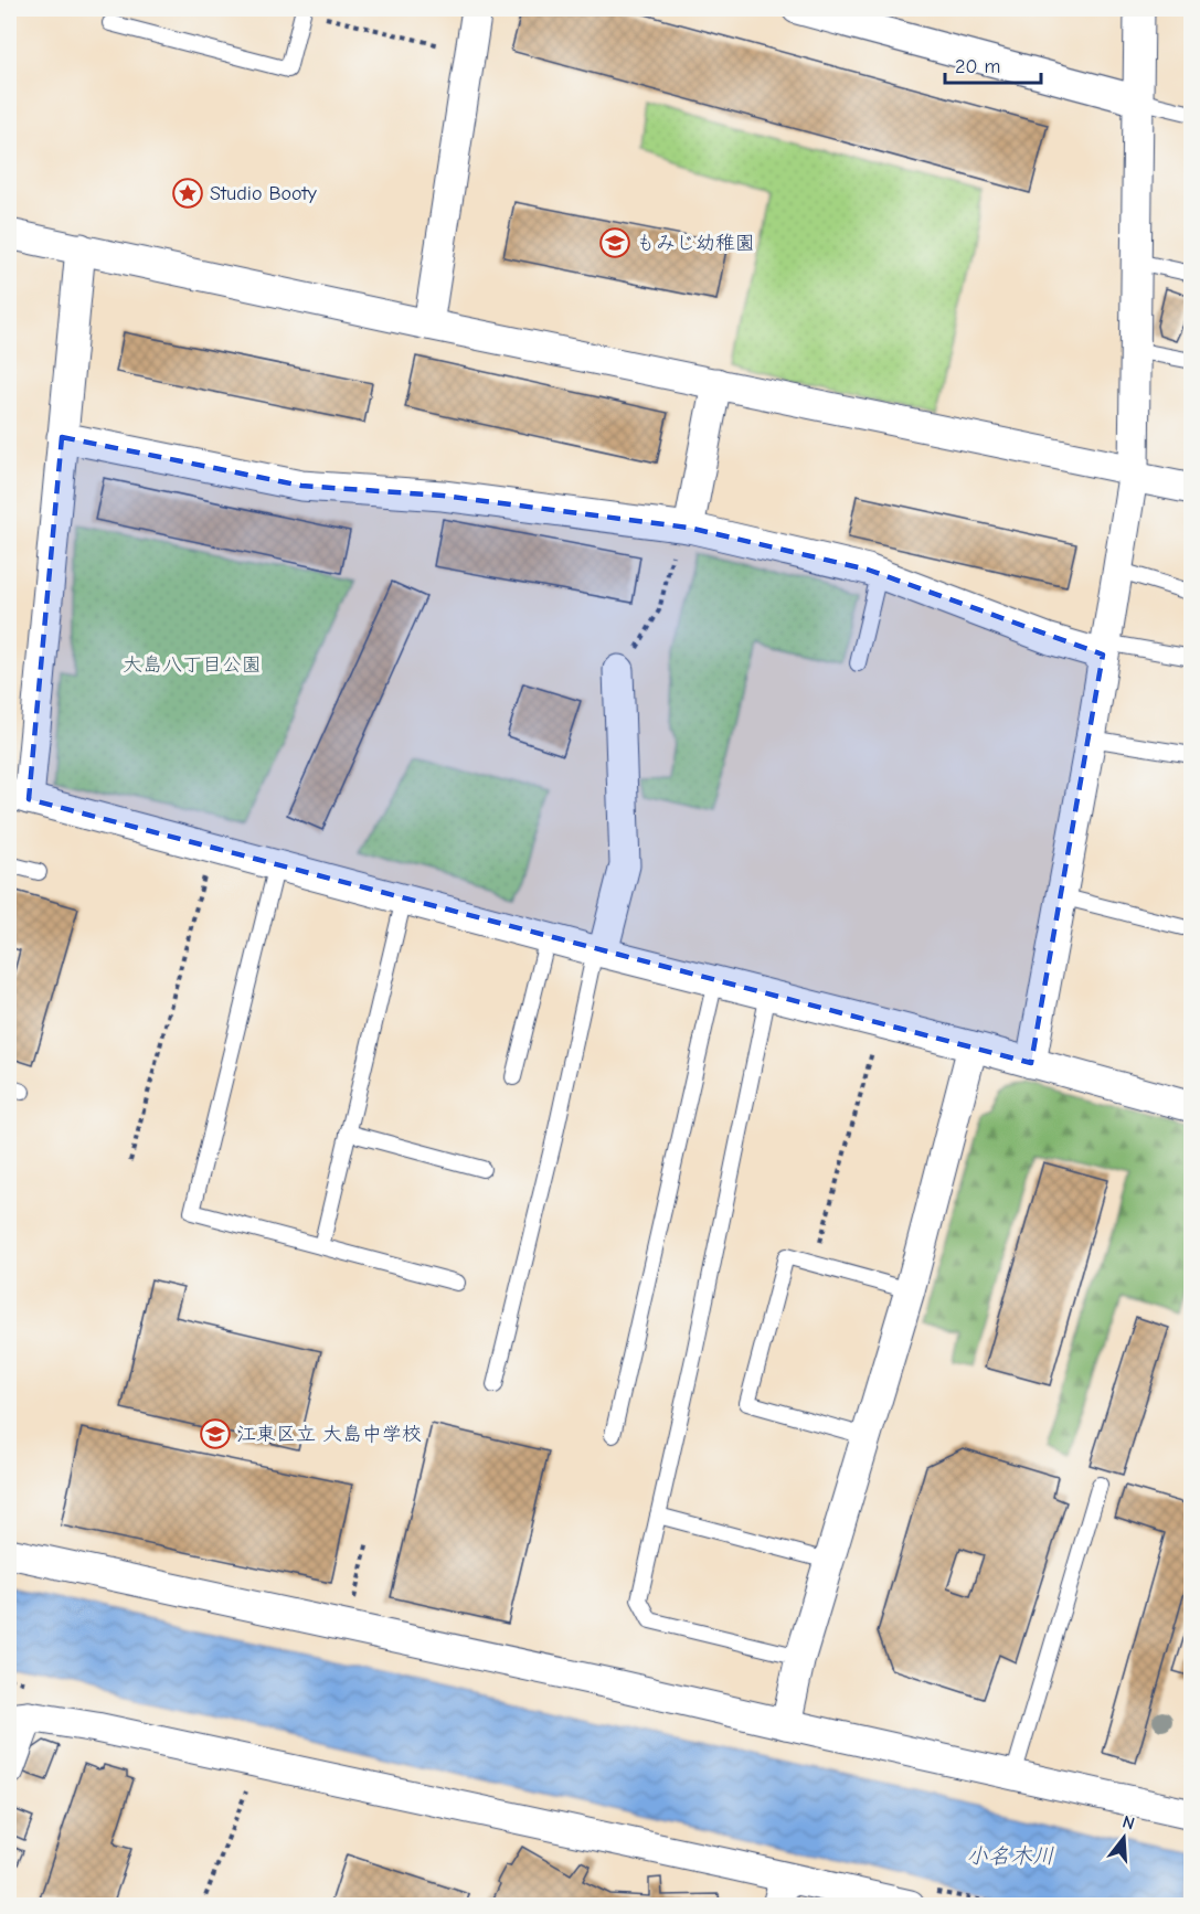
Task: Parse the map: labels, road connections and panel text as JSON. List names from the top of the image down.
{
  "water": ["小名木川"],
  "parks": ["大島八丁目公園"],
  "places": {
    "place": ["Studio Booty"],
    "school or university": ["もみじ幼稚園", "江東区立 大島中学校"]
  },
  "scale_bar": "20 m",
  "north": "top"
}
